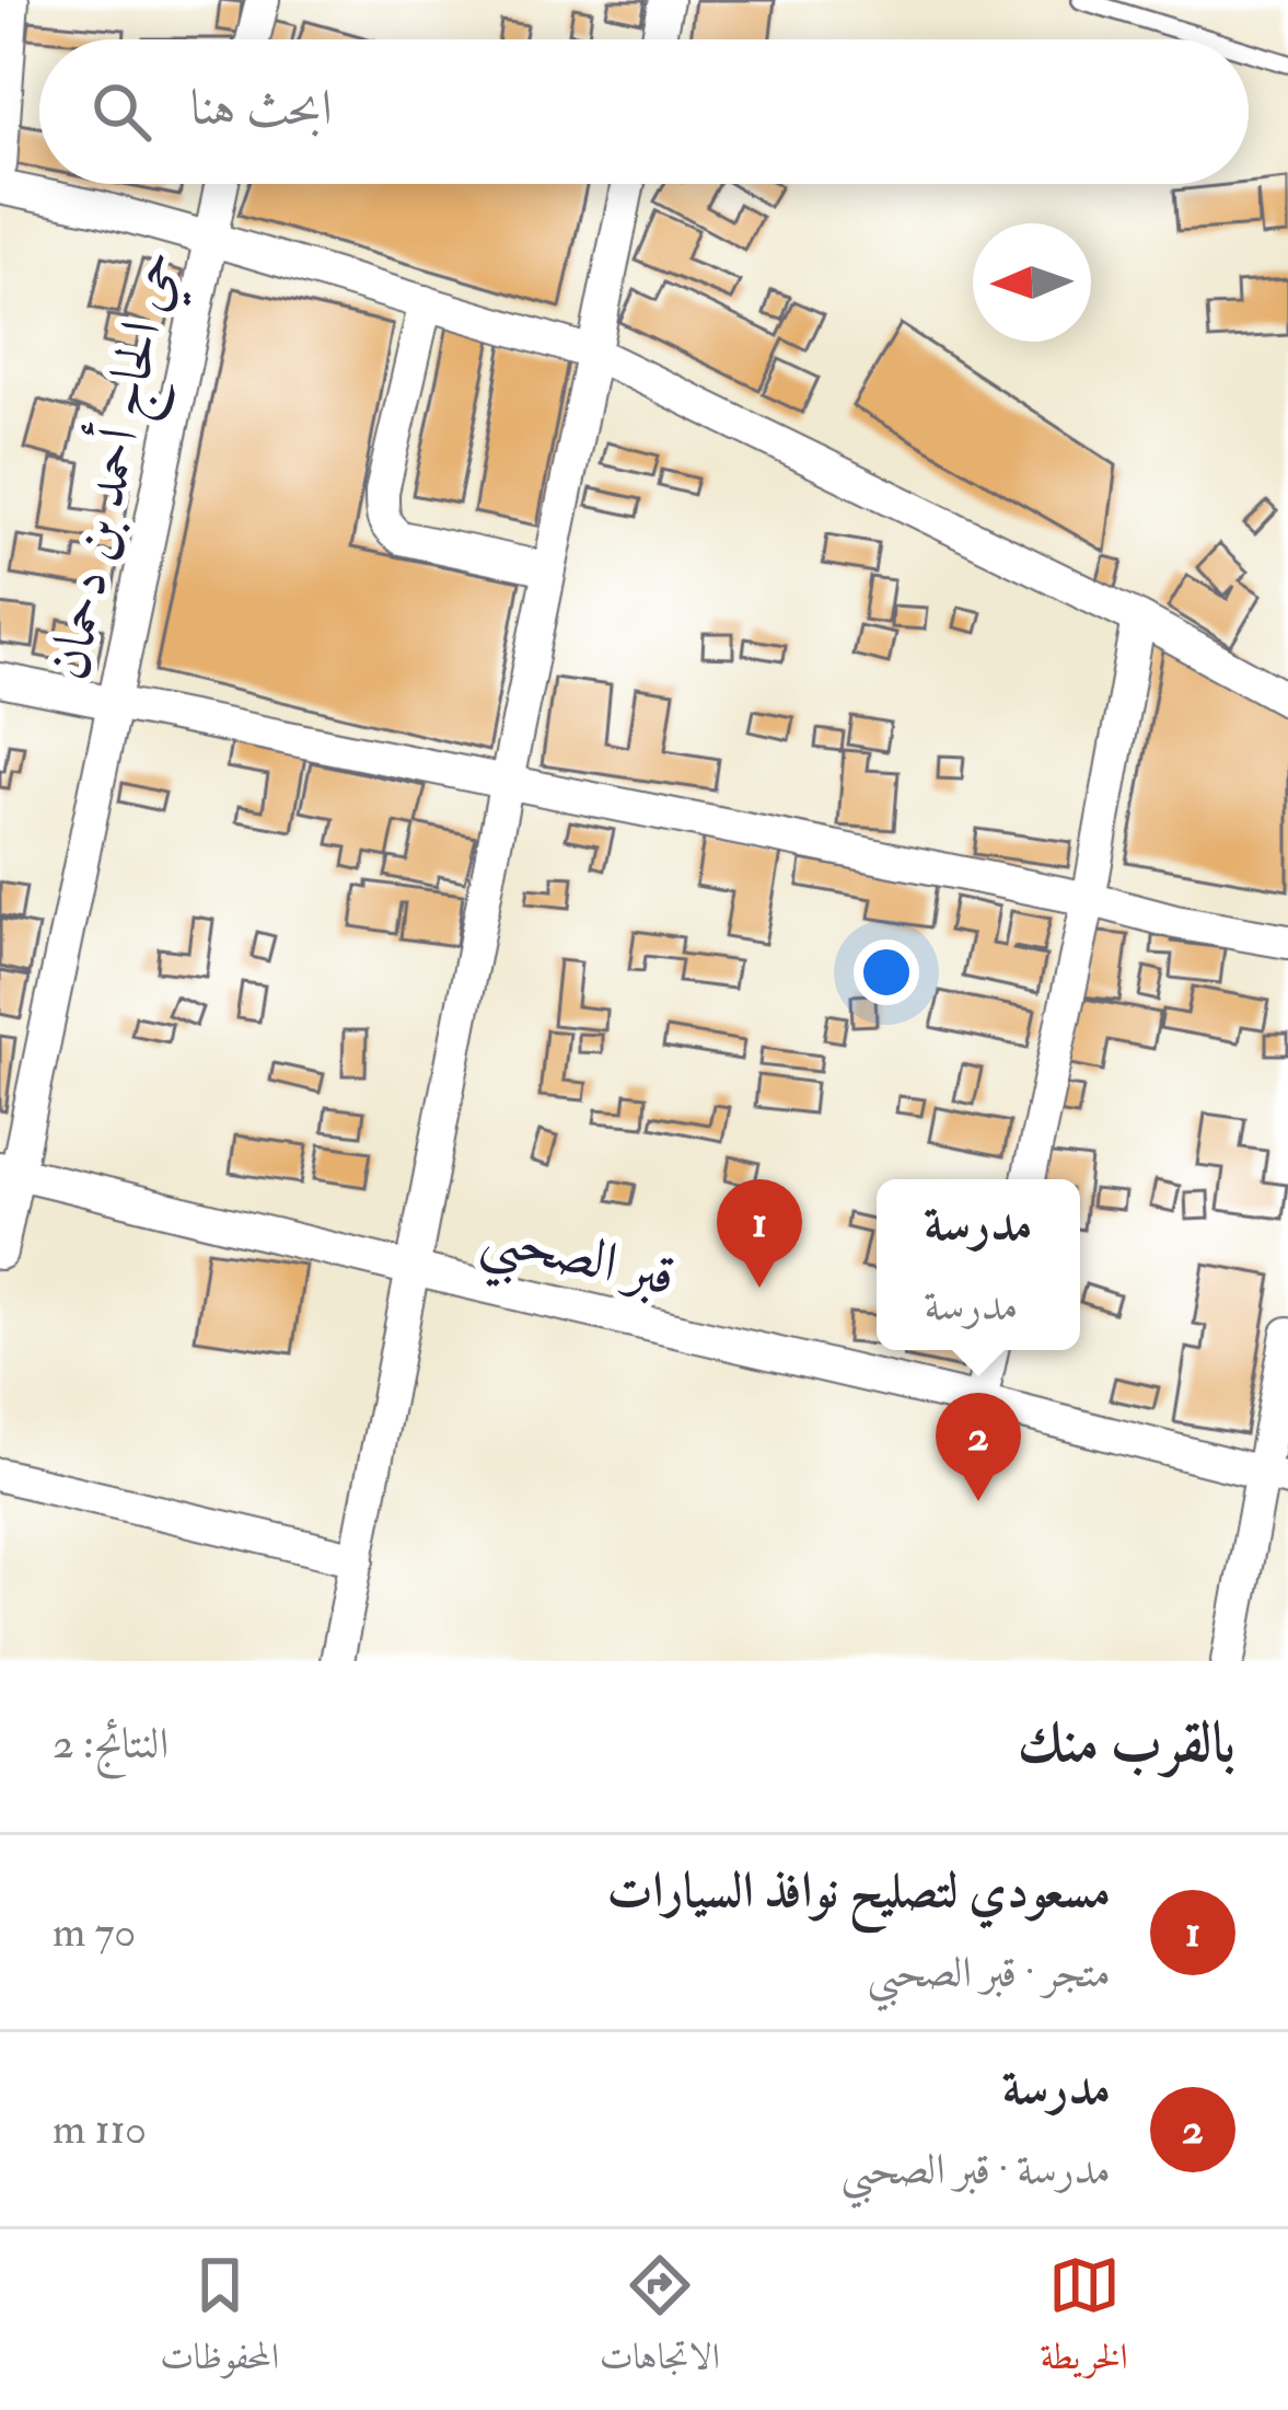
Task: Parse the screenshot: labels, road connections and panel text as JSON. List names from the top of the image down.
{
  "streets": {
    "street": ["حي الحاج أحمد بن دحمان", "قبر الصحبي"]
  },
  "crossings": [
    ["حي الحاج أحمد بن دحمان", "قبر الصحبي"]
  ],
  "north": "left",
  "page": {
    "search": "ابحث هنا",
    "pins": ["1", "2"],
    "popup": ["مدرسة", "مدرسة"],
    "heading": ["بالقرب منك", "النتائج: 2"],
    "list": [
      {
        "mark": "1",
        "name": "مسعودي لتصليح نوافذ السيارات",
        "note": "متجر · قبر الصحبي",
        "value": "70 m"
      },
      {
        "mark": "2",
        "name": "مدرسة",
        "note": "مدرسة · قبر الصحبي",
        "value": "110 m"
      }
    ],
    "nav": ["الخريطة", "الاتجاهات", "المحفوظات"]
  }
}
